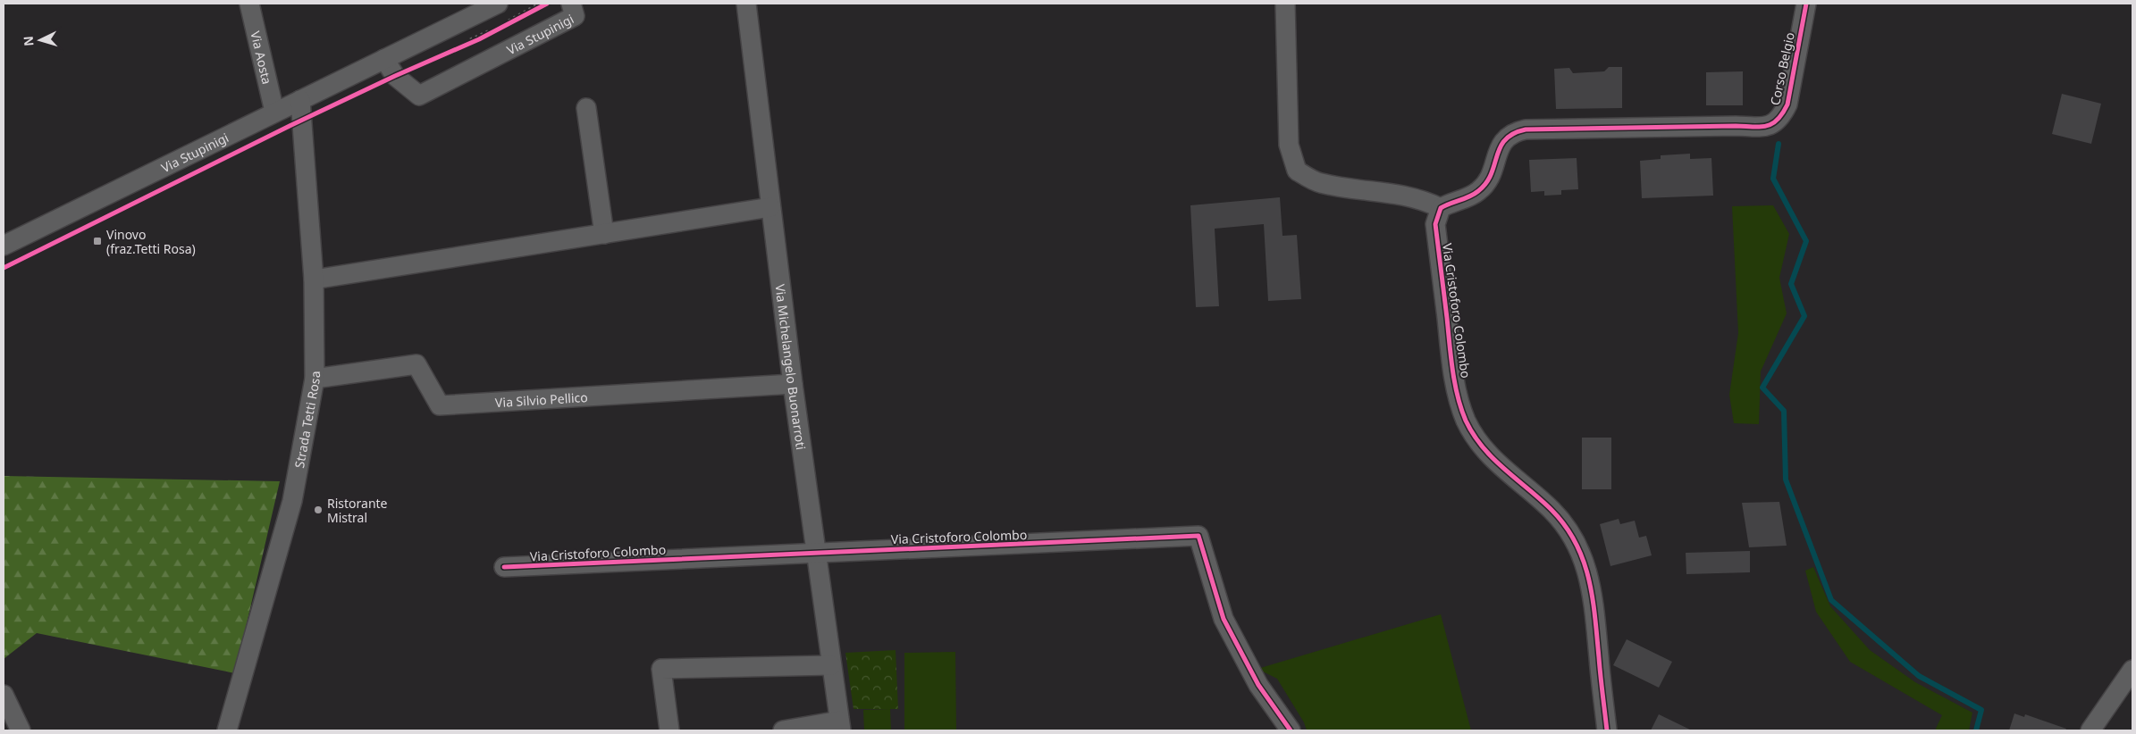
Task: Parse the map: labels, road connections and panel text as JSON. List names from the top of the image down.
{
  "streets": {
    "street": [
      "Via Stupinigi",
      "Via Aosta",
      "Corso Belgio",
      "Via Cristoforo Colombo",
      "Via Michelangelo Buonarroti",
      "Via Silvio Pellico",
      "Strada Tetti Rosa"
    ]
  },
  "crossings": [
    ["Via Stupinigi", "Via Aosta"],
    ["Via Stupinigi", "Strada Tetti Rosa"],
    ["Corso Belgio", "Via Cristoforo Colombo"],
    ["Via Cristoforo Colombo", "Via Michelangelo Buonarroti"],
    ["Via Michelangelo Buonarroti", "Via Silvio Pellico"],
    ["Via Silvio Pellico", "Strada Tetti Rosa"]
  ],
  "places": {
    "transit": ["Vinovo (fraz.Tetti Rosa)"],
    "other": ["Ristorante Mistral"]
  },
  "north": "left"
}
